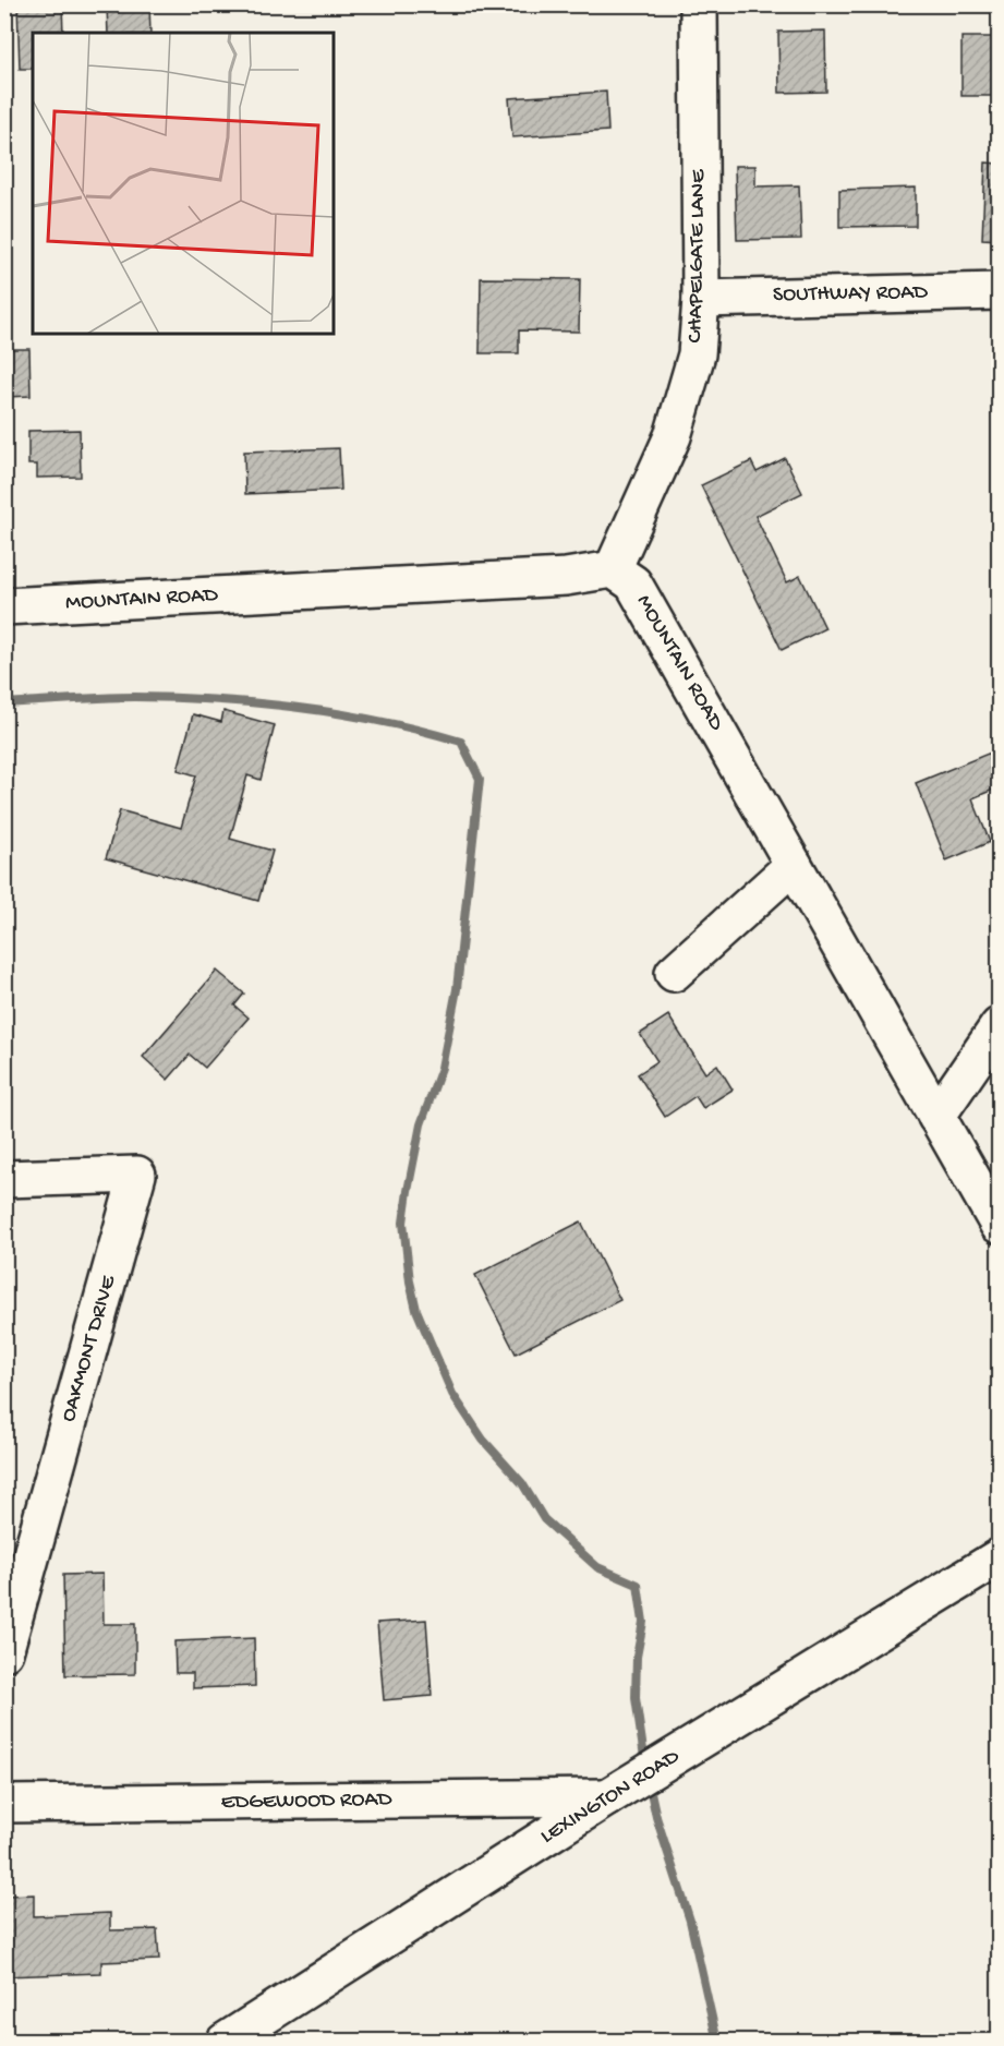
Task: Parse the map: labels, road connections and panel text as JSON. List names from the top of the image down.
{
  "streets": {
    "street": [
      "CHAPELGATE LANE",
      "SOUTHWAY ROAD",
      "MOUNTAIN ROAD",
      "OAKMONT DRIVE",
      "LEXINGTON ROAD",
      "EDGEWOOD ROAD"
    ]
  },
  "crossings": [
    ["CHAPELGATE LANE", "SOUTHWAY ROAD"],
    ["CHAPELGATE LANE", "MOUNTAIN ROAD"],
    ["LEXINGTON ROAD", "EDGEWOOD ROAD"]
  ]
}
